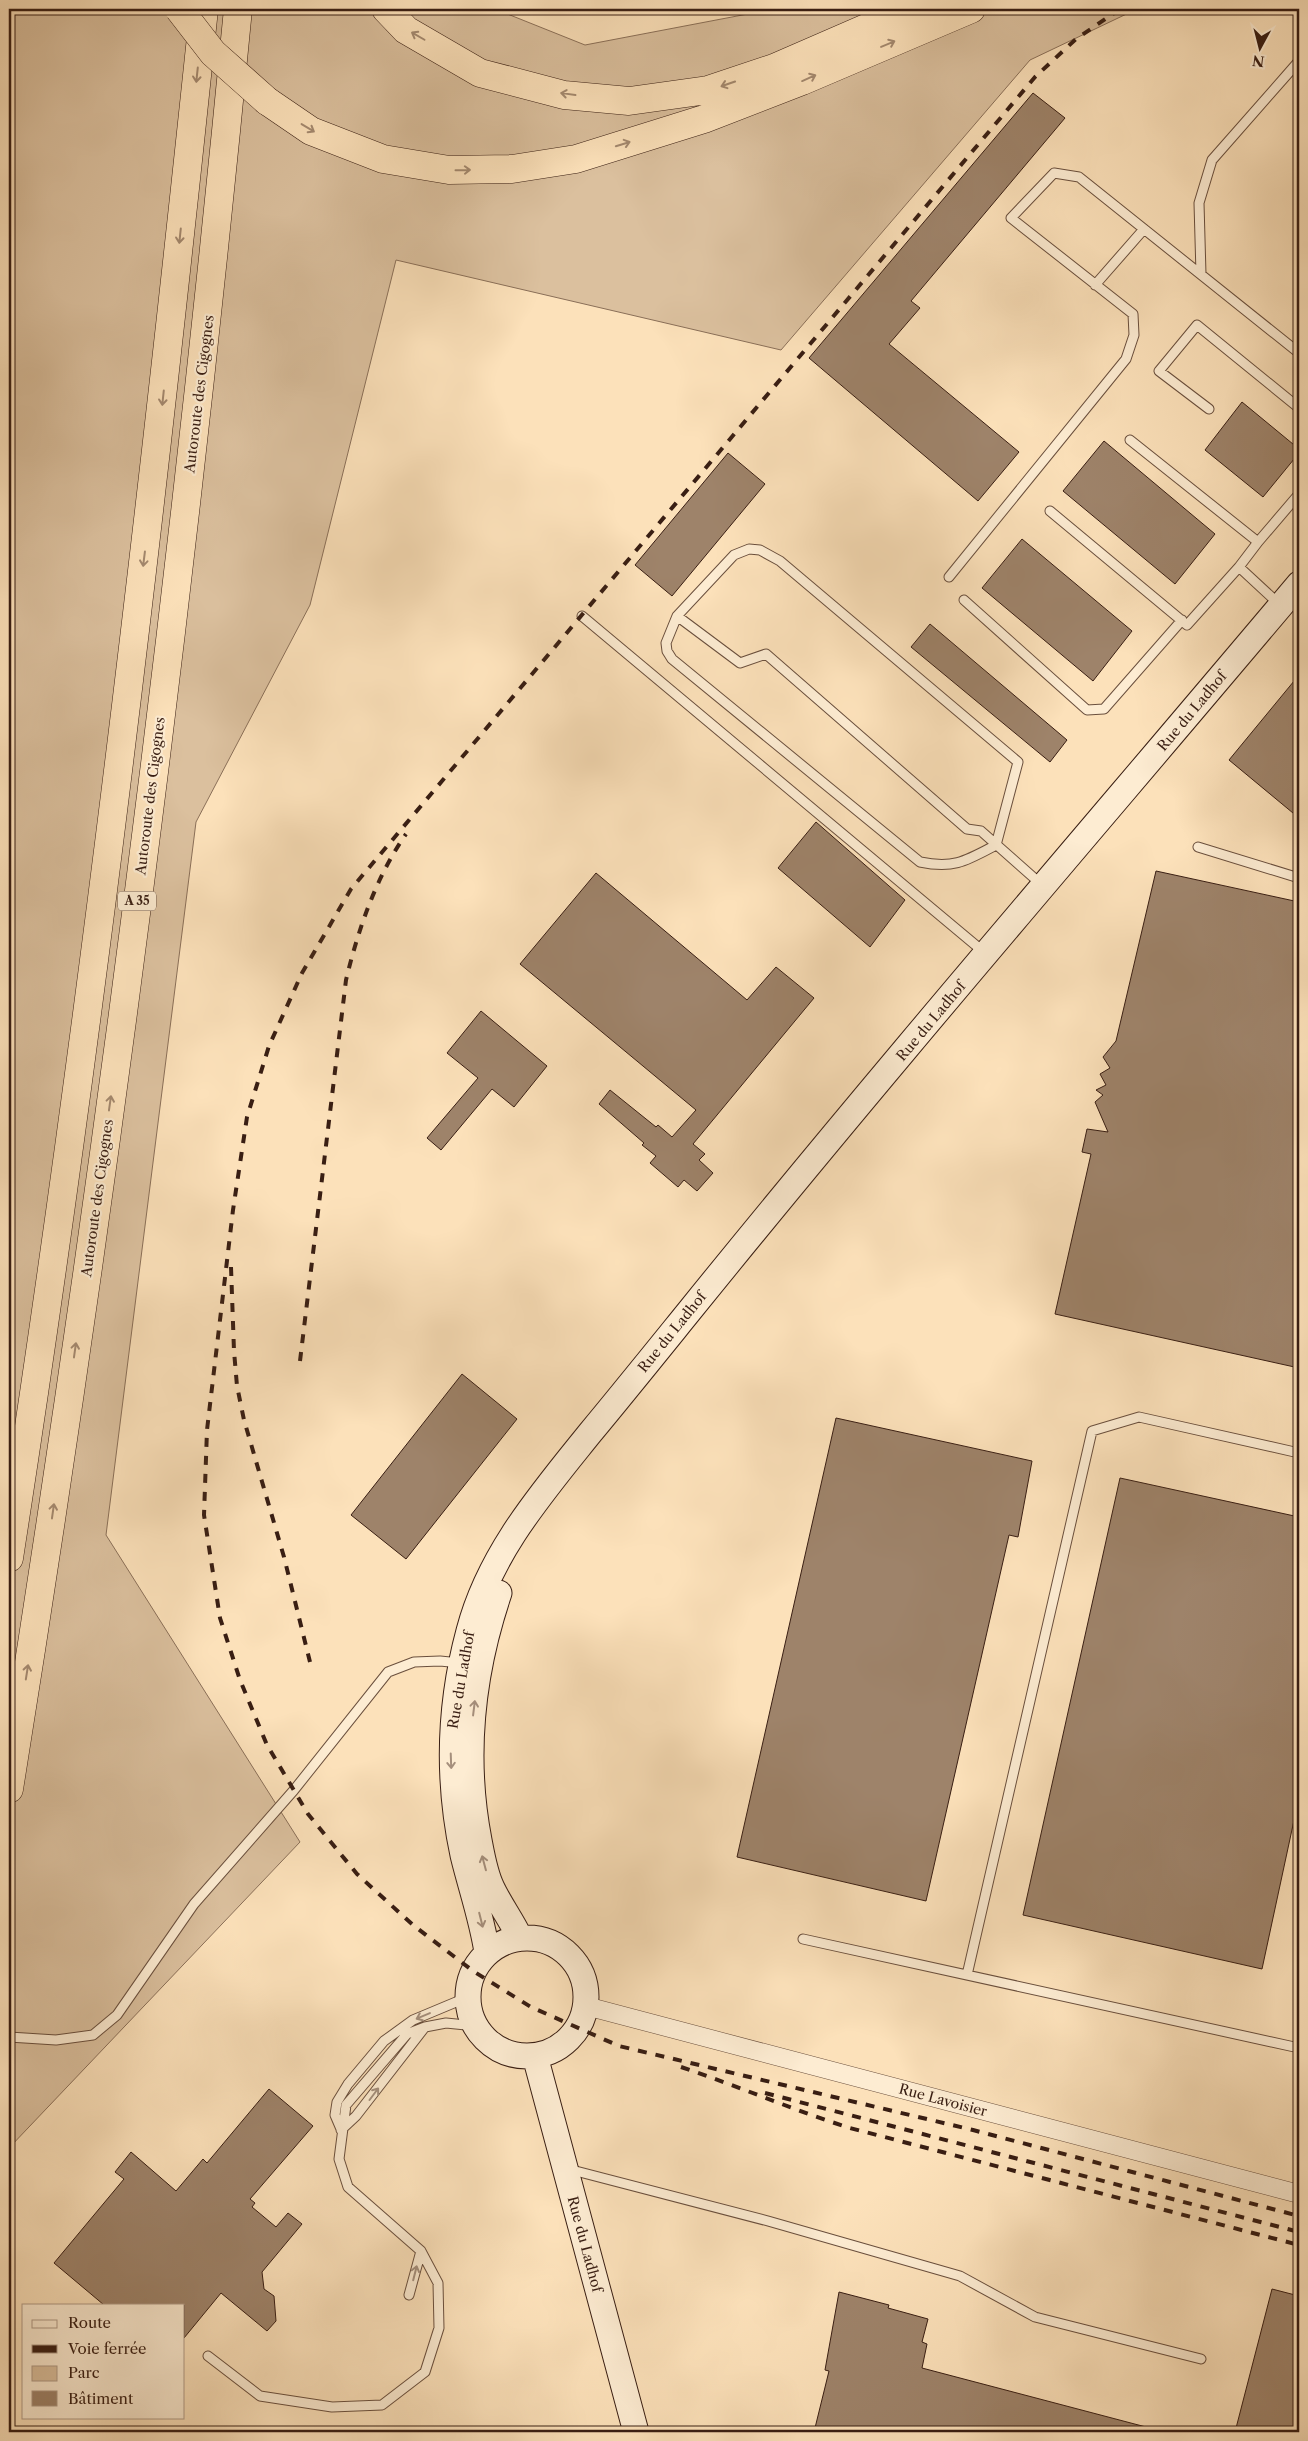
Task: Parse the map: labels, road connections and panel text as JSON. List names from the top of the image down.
{
  "streets": {
    "highway": ["Autoroute des Cigognes", "A 35"],
    "main road": ["Rue du Ladhof"],
    "street": ["Rue Lavoisier"]
  },
  "crossings": [
    ["Rue du Ladhof", "Rue Lavoisier"]
  ],
  "legend": [
    "Route",
    "Voie ferrée",
    "Parc",
    "Bâtiment"
  ],
  "north": "bottom"
}
